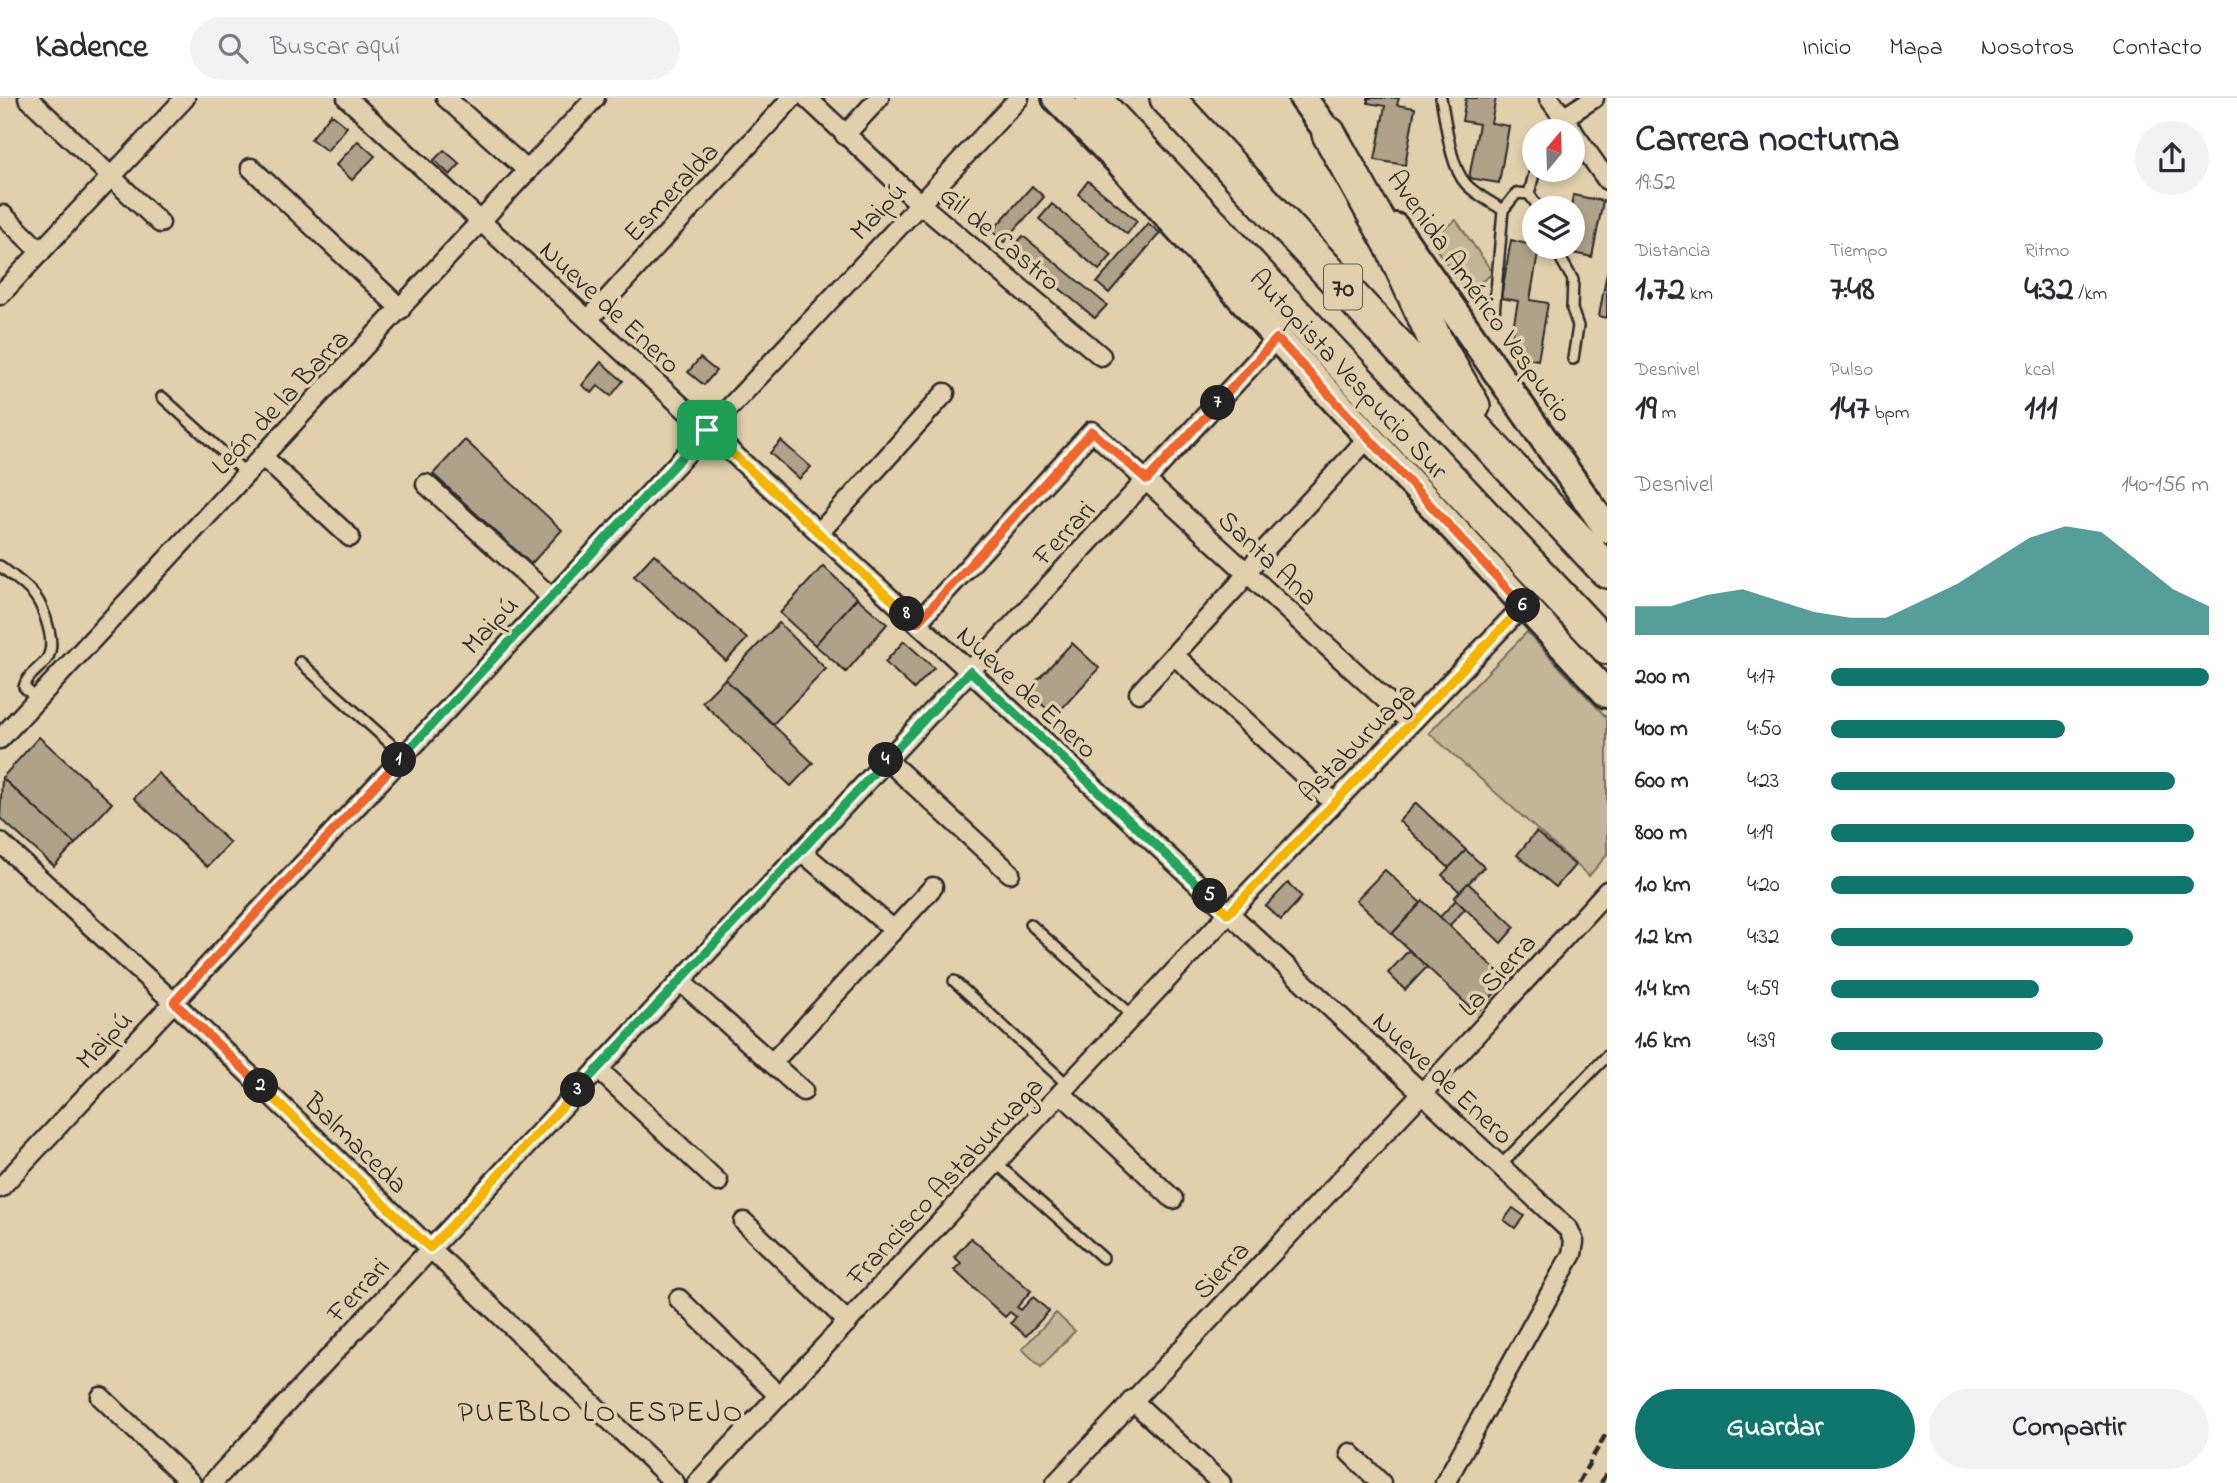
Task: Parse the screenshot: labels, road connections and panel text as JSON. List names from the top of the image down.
{
  "streets": {
    "highway": ["70", "Autopista Vespucio Sur"],
    "main road": ["Avenida Américo Vespucio"],
    "street": [
      "Esmeralda",
      "Maipú",
      "Gil de Castro",
      "Nueve de Enero",
      "León de la Barra",
      "Ferrari",
      "Santa Ana",
      "Astaburuaga",
      "La Sierra",
      "Balmaceda",
      "Francisco Astaburuaga",
      "Sierra"
    ]
  },
  "crossings": [
    ["Esmeralda", "Nueve de Enero"],
    ["Maipú", "Gil de Castro"],
    ["Maipú", "Nueve de Enero"],
    ["Maipú", "Balmaceda"],
    ["Nueve de Enero", "León de la Barra"],
    ["Nueve de Enero", "Ferrari"],
    ["Nueve de Enero", "Santa Ana"],
    ["Nueve de Enero", "Astaburuaga"],
    ["Nueve de Enero", "La Sierra"],
    ["Nueve de Enero", "Francisco Astaburuaga"],
    ["Nueve de Enero", "Sierra"],
    ["Ferrari", "Santa Ana"],
    ["Ferrari", "Balmaceda"],
    ["Santa Ana", "Astaburuaga"],
    ["Astaburuaga", "Francisco Astaburuaga"],
    ["La Sierra", "Sierra"]
  ],
  "districts": ["PUEBLO LO ESPEJO"],
  "north": "top",
  "page": {
    "header": "Kadence",
    "search": "Buscar aquí",
    "nav": [
      "Inicio",
      "Mapa",
      "Nosotros",
      "Contacto"
    ],
    "heading": ["Carrera nocturna", "19:52"],
    "stats": [
      ["Distancia", "1.72 km"],
      ["Tiempo", "7:48"],
      ["Ritmo", "4:32 /km"],
      ["Desnivel", "19 m"],
      ["Pulso", "147 bpm"],
      ["kcal", "111"]
    ],
    "pins": [
      "7",
      "6",
      "8",
      "1",
      "4",
      "5",
      "2",
      "3"
    ],
    "chart": ["Desnivel", "140–156 m"],
    "list": [
      {
        "name": "200 m",
        "note": "4:17"
      },
      {
        "name": "400 m",
        "note": "4:50"
      },
      {
        "name": "600 m",
        "note": "4:23"
      },
      {
        "name": "800 m",
        "note": "4:19"
      },
      {
        "name": "1.0 km",
        "note": "4:20"
      },
      {
        "name": "1.2 km",
        "note": "4:32"
      },
      {
        "name": "1.4 km",
        "note": "4:59"
      },
      {
        "name": "1.6 km",
        "note": "4:39"
      }
    ],
    "buttons": ["Guardar", "Compartir"]
  }
}
